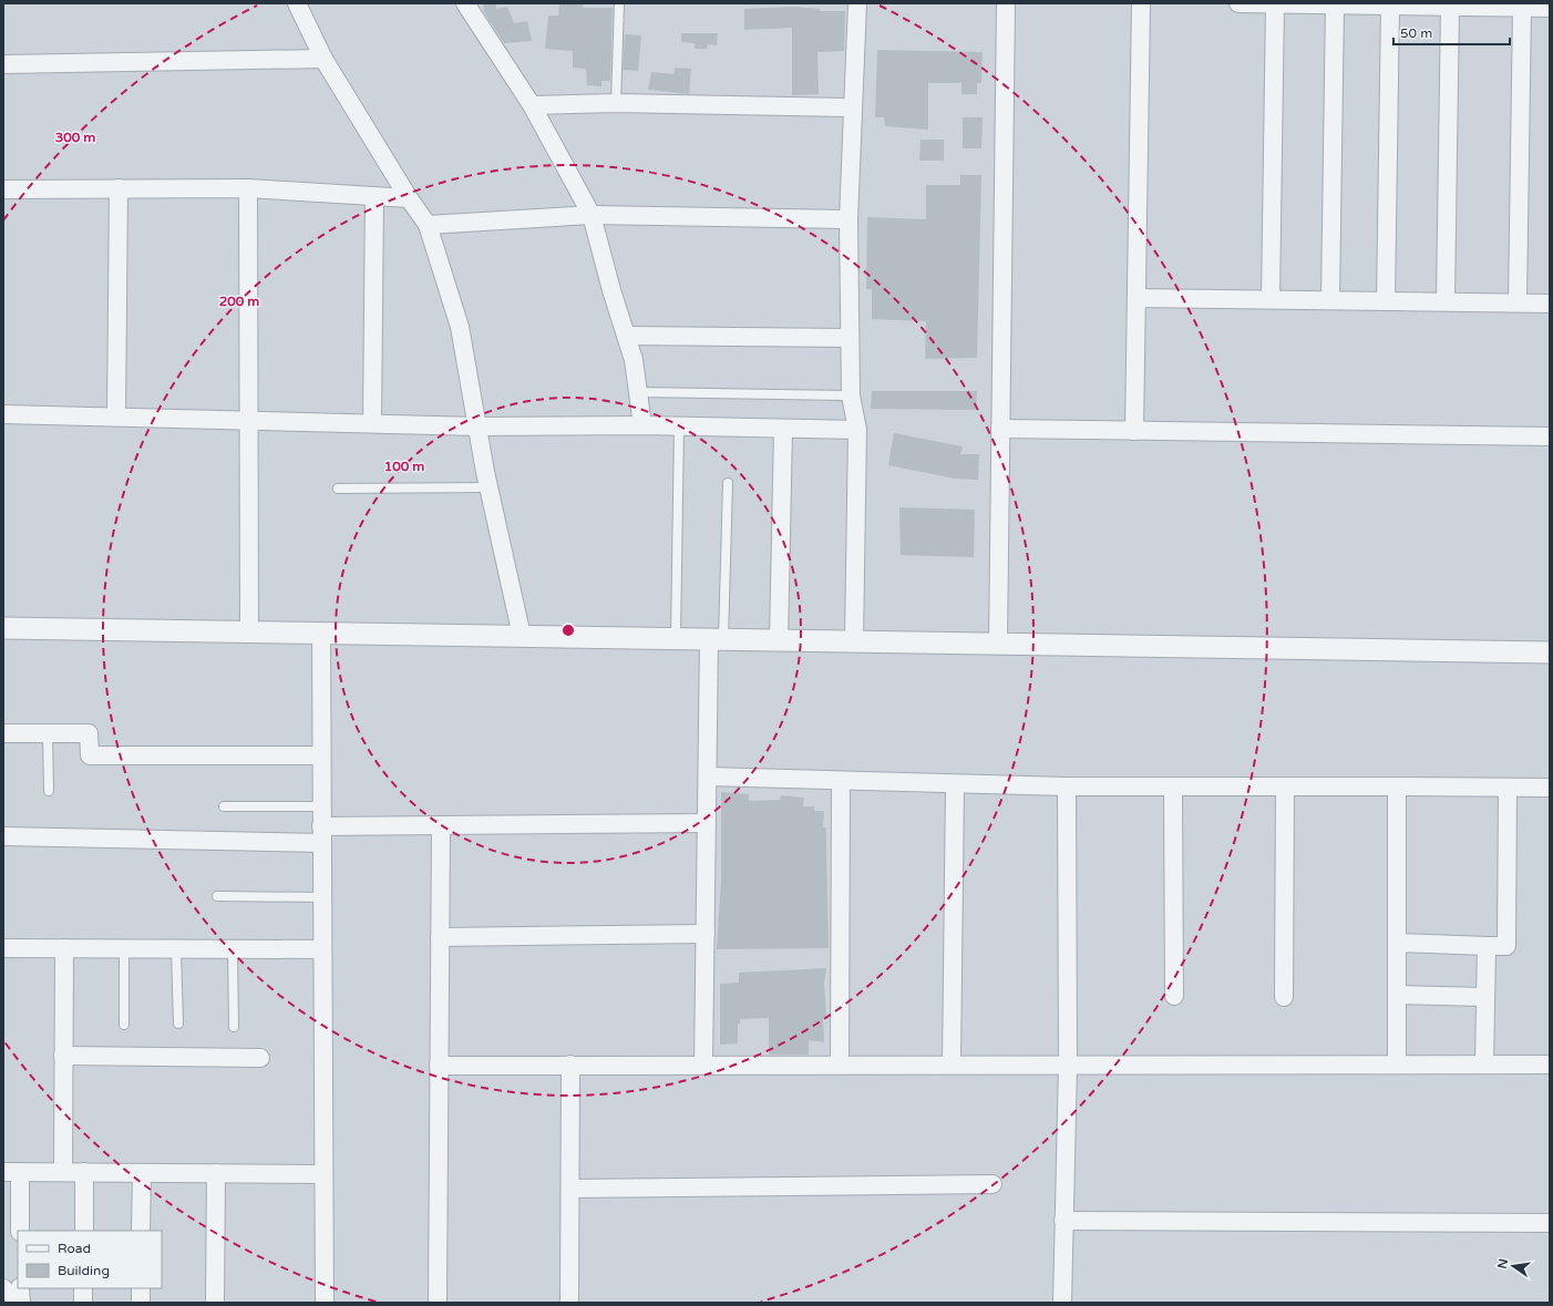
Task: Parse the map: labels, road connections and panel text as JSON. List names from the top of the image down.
{
  "legend": ["Road", "Building"],
  "scale_bar": "50 m",
  "north": "left",
  "rings": ["300 m", "200 m", "100 m"]
}
